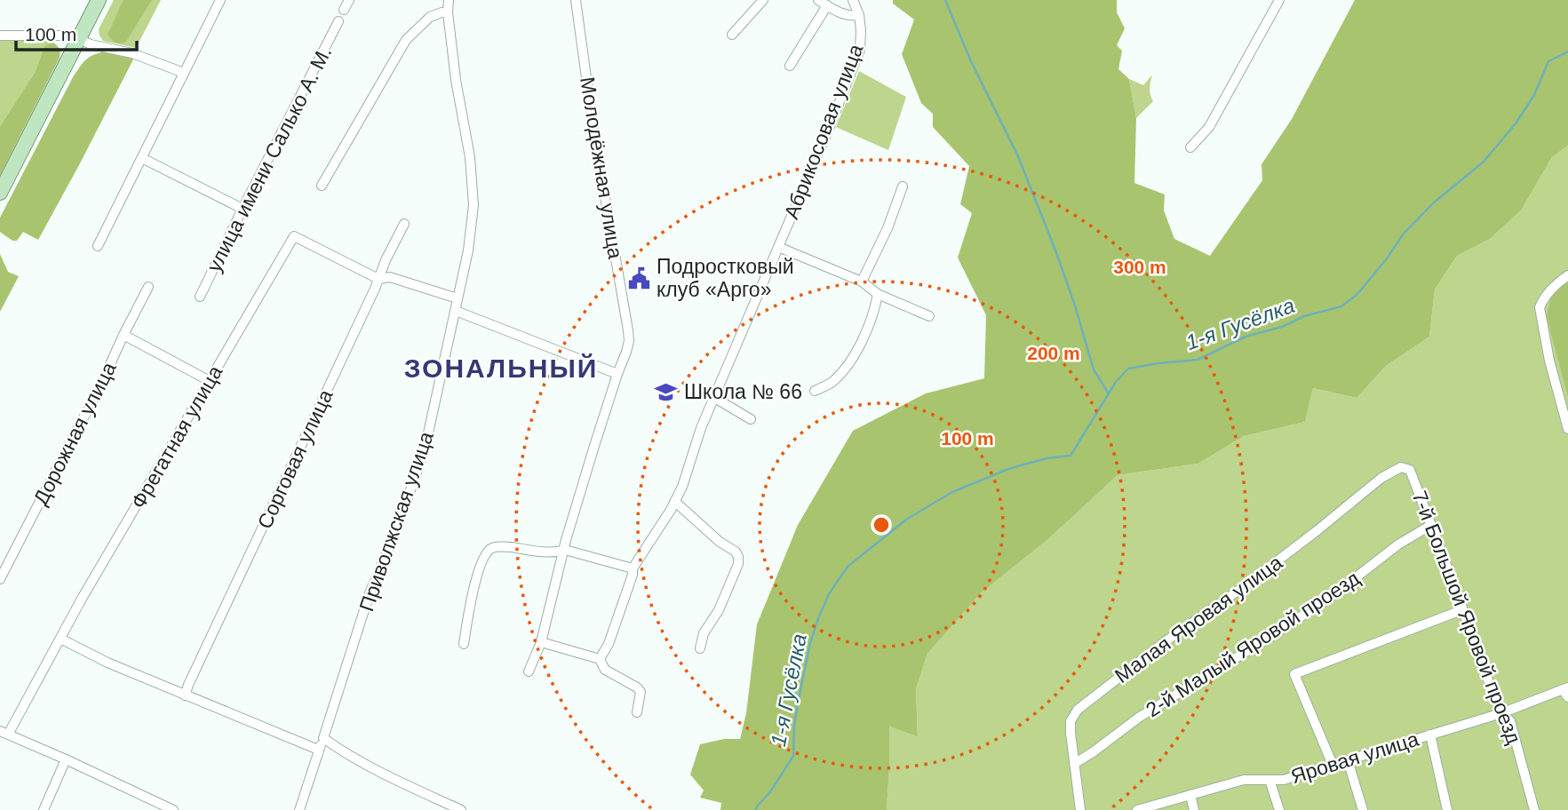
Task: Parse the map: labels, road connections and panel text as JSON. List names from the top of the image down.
{
  "streets": {
    "street": [
      "Абрикосовая улица",
      "улица имени Салько А. М.",
      "Молодёжная улица",
      "Дорожная улица",
      "Фрегатная улица",
      "Сорговая улица",
      "Приволжская улица",
      "7-й Большой Яровой проезд",
      "Малая Яровая улица",
      "2-й Малый Яровой проезд",
      "Яровая улица"
    ]
  },
  "crossings": [
    ["Фрегатная улица", "Сорговая улица"],
    ["7-й Большой Яровой проезд", "Малая Яровая улица"],
    ["7-й Большой Яровой проезд", "2-й Малый Яровой проезд"],
    ["7-й Большой Яровой проезд", "Яровая улица"],
    ["Малая Яровая улица", "2-й Малый Яровой проезд"]
  ],
  "districts": ["ЗОНАЛЬНЫЙ"],
  "water": ["1-я Гусёлка"],
  "places": {
    "public building": ["Подростковый клуб «Арго»"],
    "school or university": ["Школа № 66"]
  },
  "scale_bar": "100 m",
  "rings": ["300 m", "200 m", "100 m"]
}
